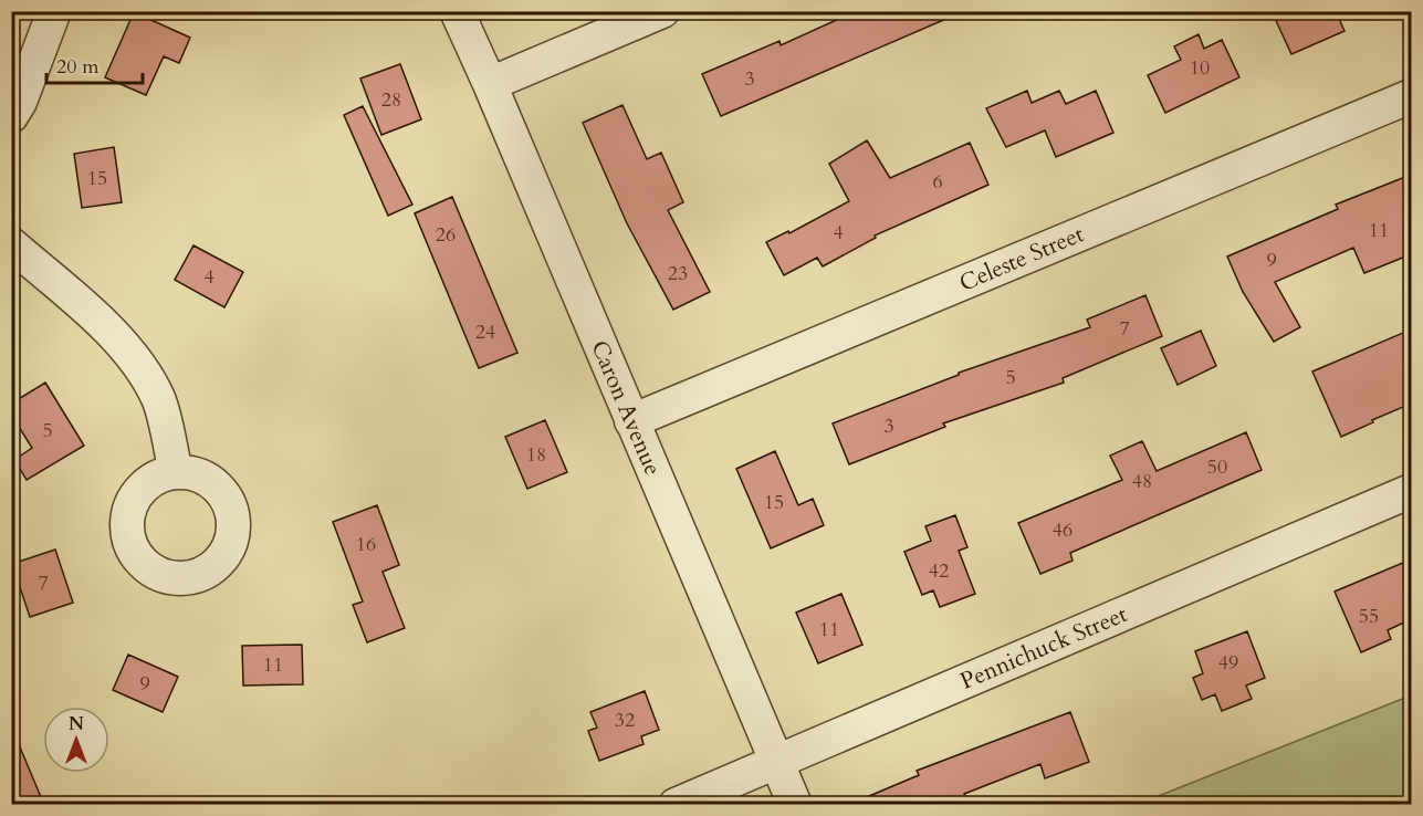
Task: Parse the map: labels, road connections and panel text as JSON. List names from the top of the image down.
{
  "streets": {
    "street": ["Celeste Street", "Caron Avenue", "Pennichuck Street"]
  },
  "crossings": [
    ["Celeste Street", "Caron Avenue"],
    ["Caron Avenue", "Pennichuck Street"]
  ],
  "house_numbers": [
    "10",
    "3",
    "28",
    "15",
    "6",
    "11",
    "4",
    "26",
    "9",
    "23",
    "4",
    "7",
    "24",
    "5",
    "3",
    "5",
    "18",
    "50",
    "48",
    "15",
    "46",
    "16",
    "42",
    "7",
    "55",
    "11",
    "49",
    "11",
    "9",
    "32"
  ],
  "scale_bar": "20 m",
  "north": "top"
}
